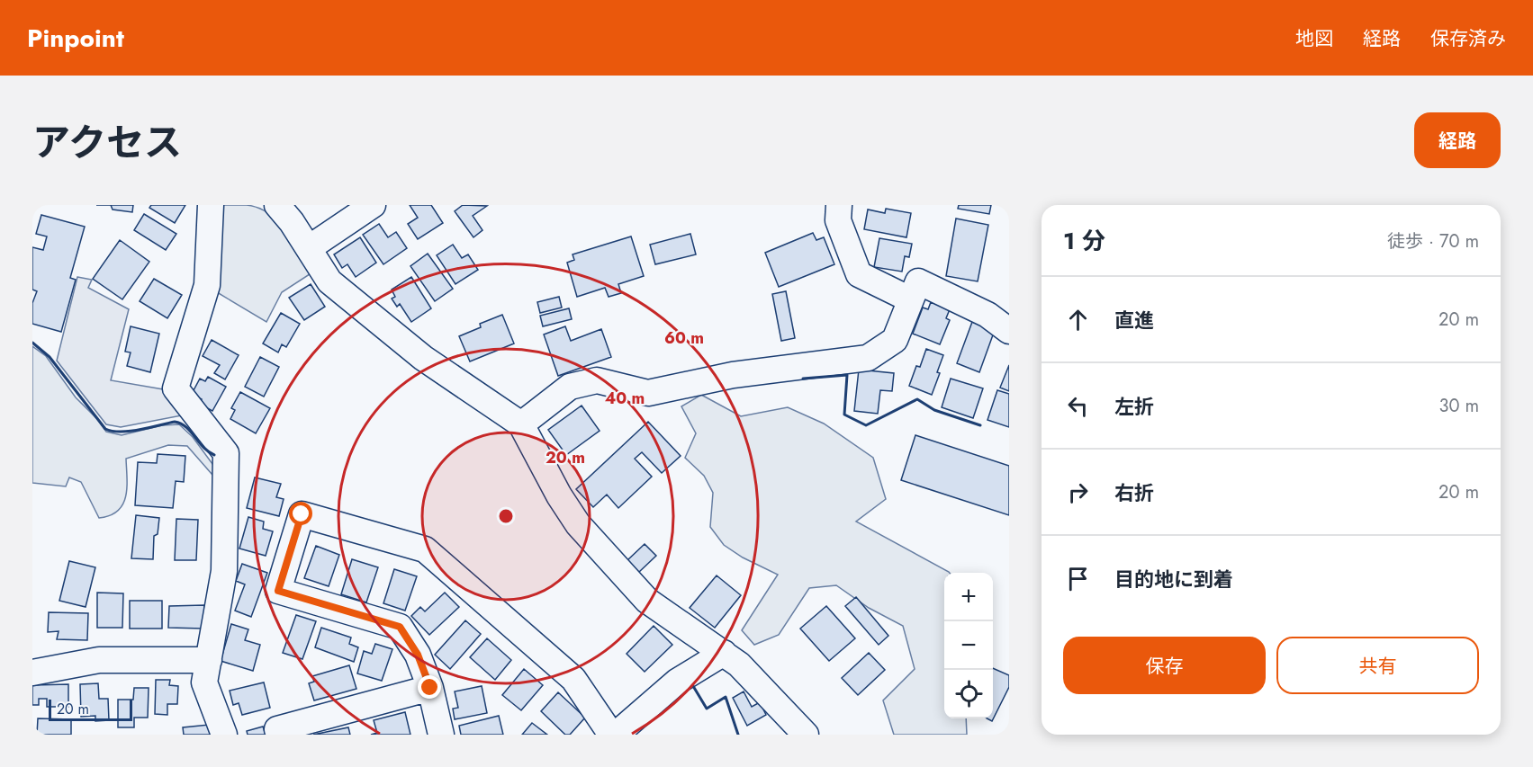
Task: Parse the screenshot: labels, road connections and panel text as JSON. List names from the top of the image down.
{
  "scale_bar": "20 m",
  "page": {
    "header": "Pinpoint",
    "nav": ["地図", "経路", "保存済み"],
    "title": "アクセス",
    "buttons": [
      "経路",
      ["保存", "共有"]
    ],
    "heading": ["1 分", "徒歩 · 70 m"],
    "list": [
      ["直進", "20 m"],
      ["左折", "30 m"],
      ["右折", "20 m"],
      "目的地に到着"
    ],
    "map_buttons": ["+", "−"],
    "scale": "20 m"
  },
  "rings": ["60 m", "40 m", "20 m"]
}
